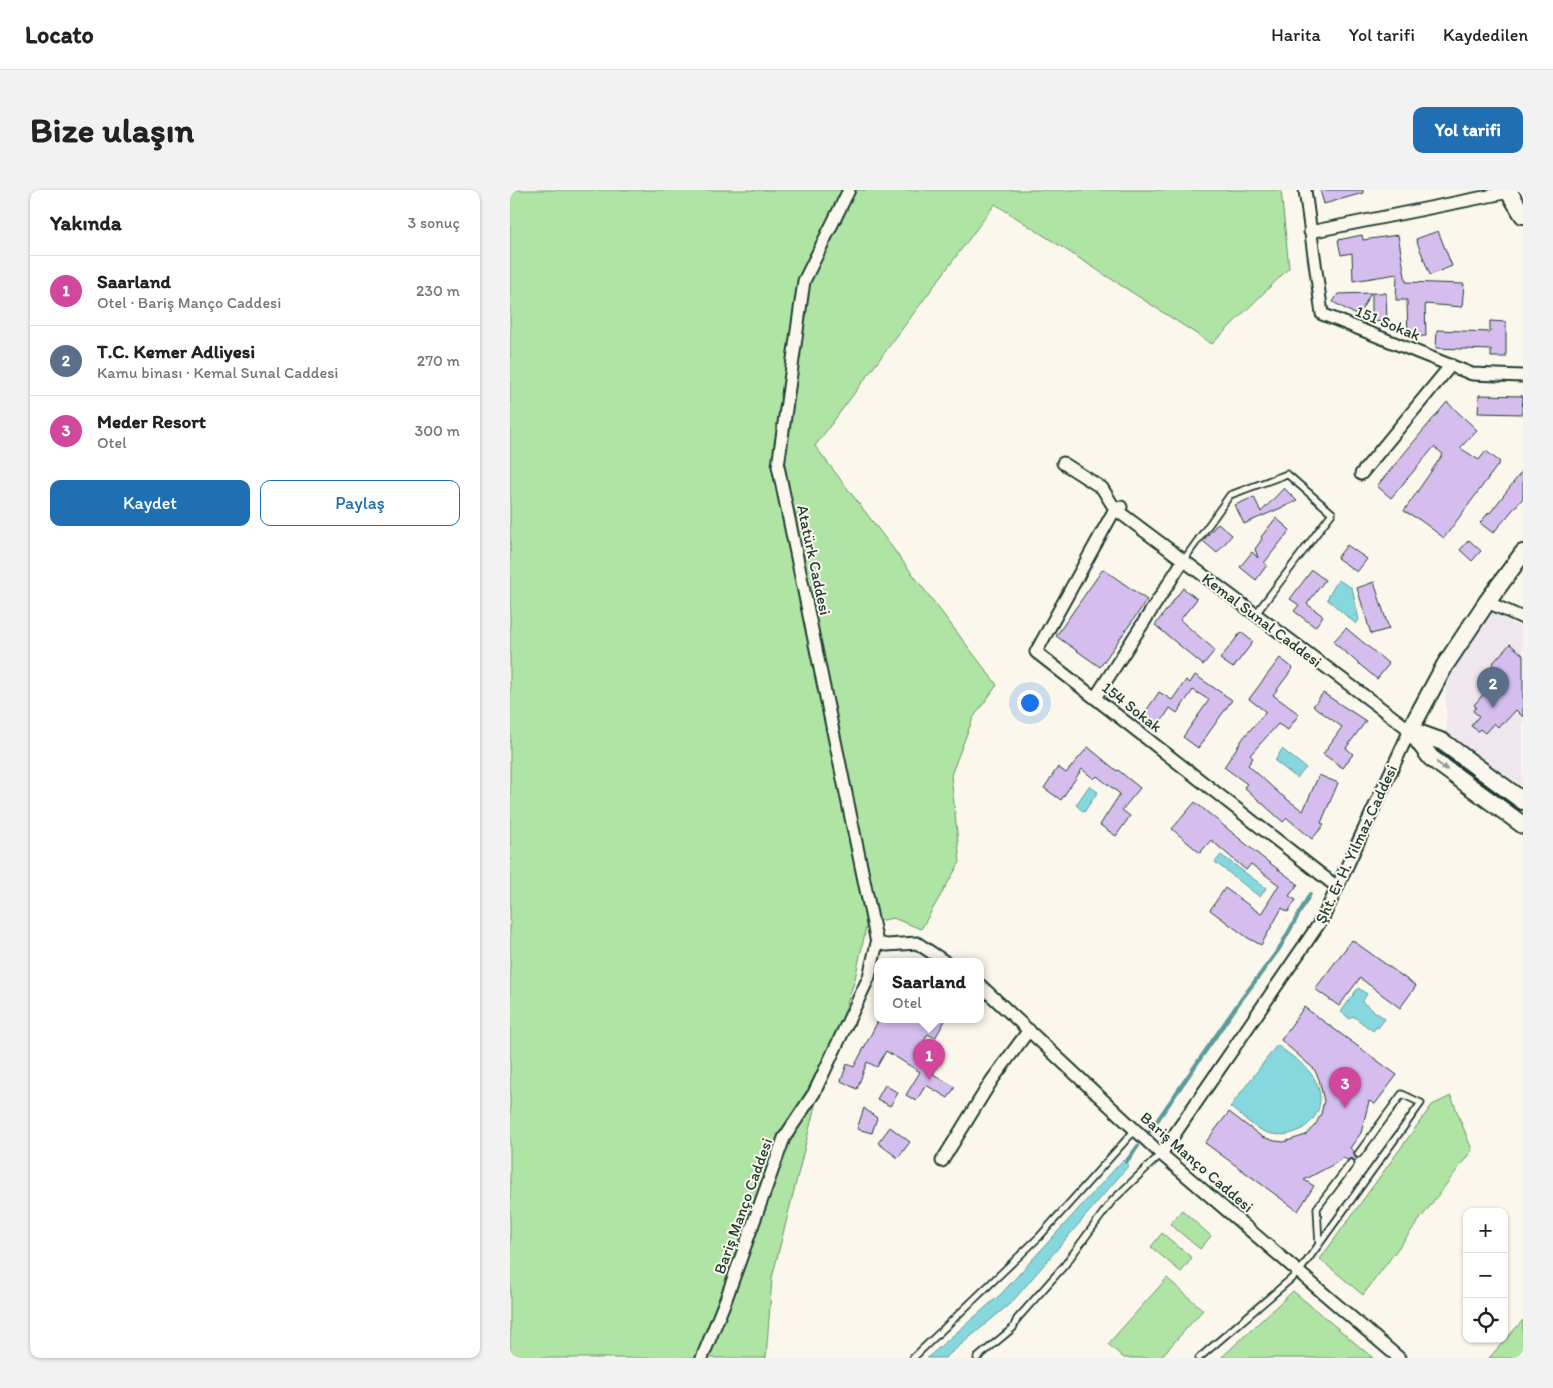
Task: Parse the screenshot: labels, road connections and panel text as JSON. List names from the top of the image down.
{
  "streets": {
    "street": [
      "151 Sokak",
      "Atatürk Caddesi",
      "Kemal Sunal Caddesi",
      "154 Sokak",
      "Şht. Er H. Yilmaz Caddesi",
      "Bariş Manço Caddesi"
    ]
  },
  "crossings": [
    ["Atatürk Caddesi", "Bariş Manço Caddesi"],
    ["Kemal Sunal Caddesi", "154 Sokak"],
    ["Kemal Sunal Caddesi", "Şht. Er H. Yilmaz Caddesi"],
    ["154 Sokak", "Şht. Er H. Yilmaz Caddesi"],
    ["Şht. Er H. Yilmaz Caddesi", "Bariş Manço Caddesi"]
  ],
  "page": {
    "header": "Locato",
    "nav": ["Harita", "Yol tarifi", "Kaydedilen"],
    "buttons": [
      "Yol tarifi",
      ["Kaydet", "Paylaş"]
    ],
    "title": "Bize ulaşın",
    "heading": ["Yakında", "3 sonuç"],
    "list": [
      {
        "mark": "1",
        "name": "Saarland",
        "note": "Otel · Bariş Manço Caddesi",
        "value": "230 m"
      },
      {
        "mark": "2",
        "name": "T.C. Kemer Adliyesi",
        "note": "Kamu binası · Kemal Sunal Caddesi",
        "value": "270 m"
      },
      {
        "mark": "3",
        "name": "Meder Resort",
        "note": "Otel",
        "value": "300 m"
      }
    ],
    "pins": ["2", "1", "3"],
    "popup": ["Saarland", "Otel"],
    "map_buttons": ["+", "−"]
  }
}
